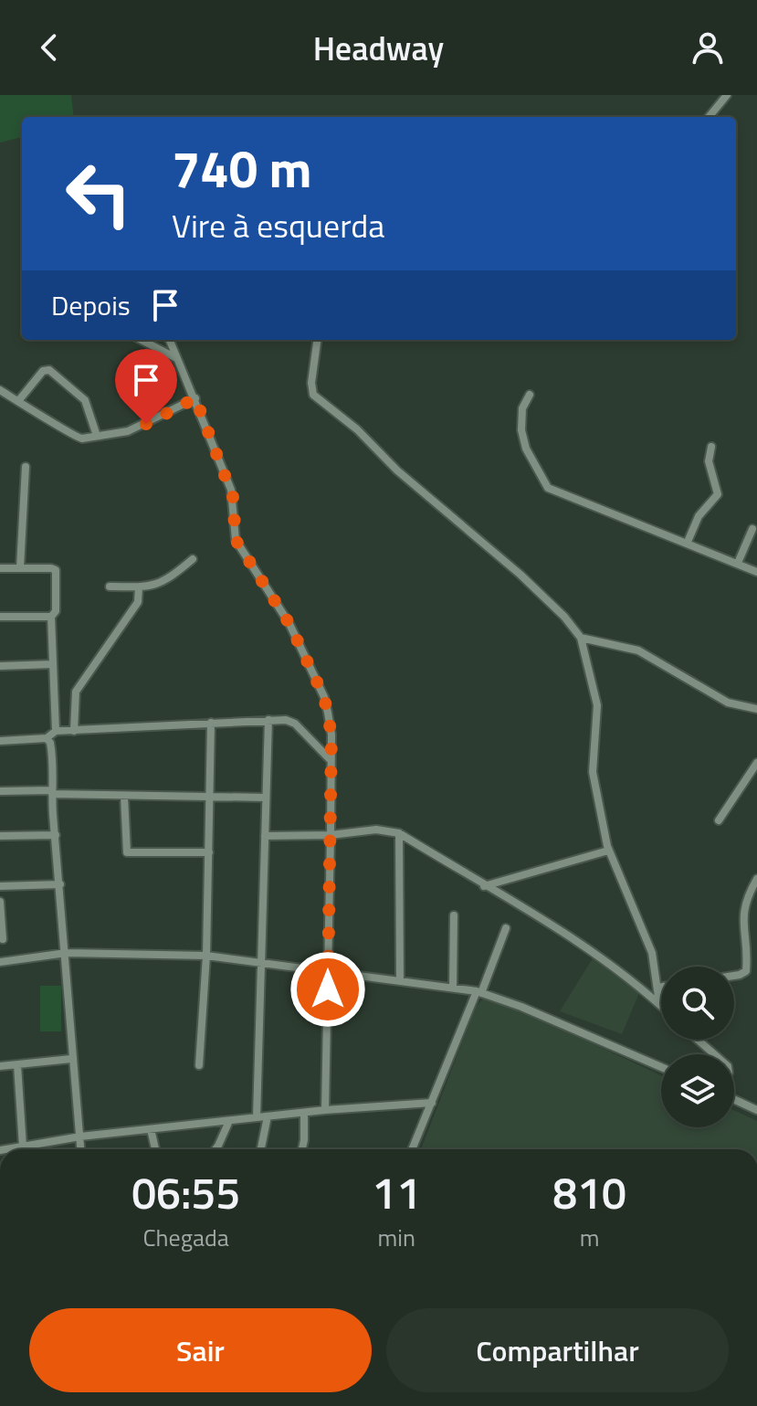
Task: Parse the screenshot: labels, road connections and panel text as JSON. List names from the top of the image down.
{
  "page": {
    "header": "Headway",
    "turn": ["740 m", "Vire à esquerda"],
    "then": "Depois",
    "eta": [
      "06:55",
      "Chegada",
      "11",
      "min",
      "810",
      "m"
    ],
    "buttons": ["Sair", "Compartilhar"]
  }
}
